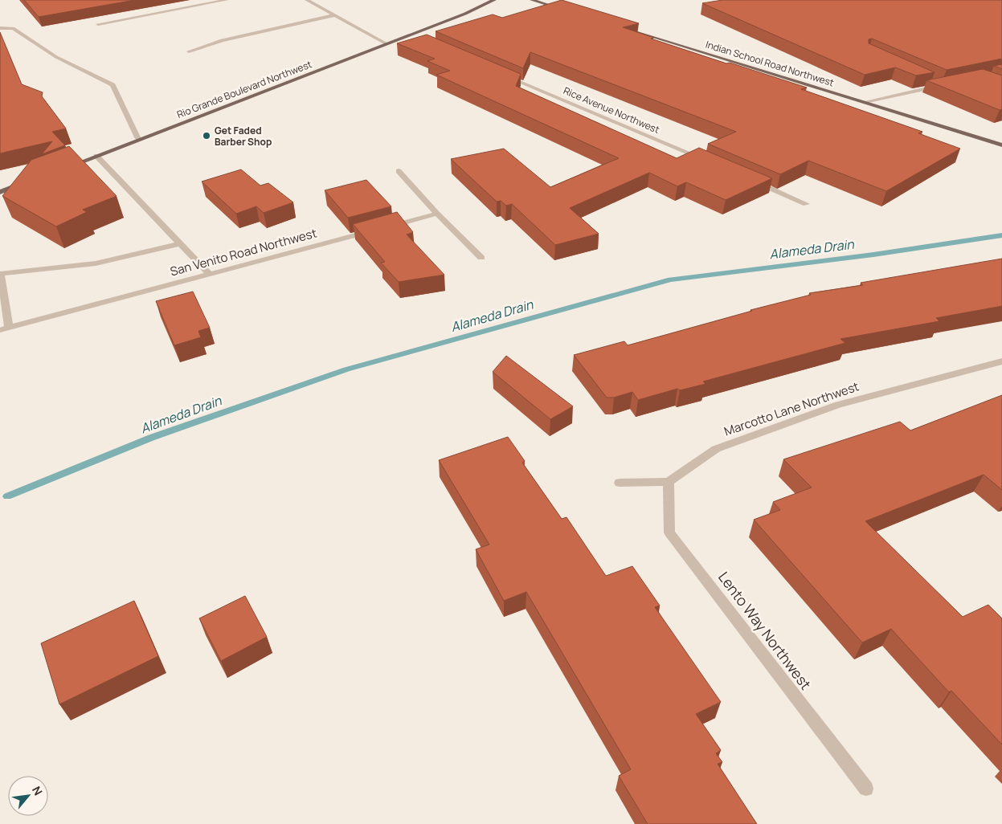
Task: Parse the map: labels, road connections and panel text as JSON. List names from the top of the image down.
{
  "streets": {
    "main road": ["Indian School Road Northwest", "Rio Grande Boulevard Northwest"],
    "street": [
      "Rice Avenue Northwest",
      "San Venito Road Northwest",
      "Marcotto Lane Northwest",
      "Lento Way Northwest"
    ]
  },
  "crossings": [
    ["Marcotto Lane Northwest", "Lento Way Northwest"]
  ],
  "water": ["Alameda Drain"],
  "places": ["Get Faded Barber Shop"],
  "north": "top right"
}
